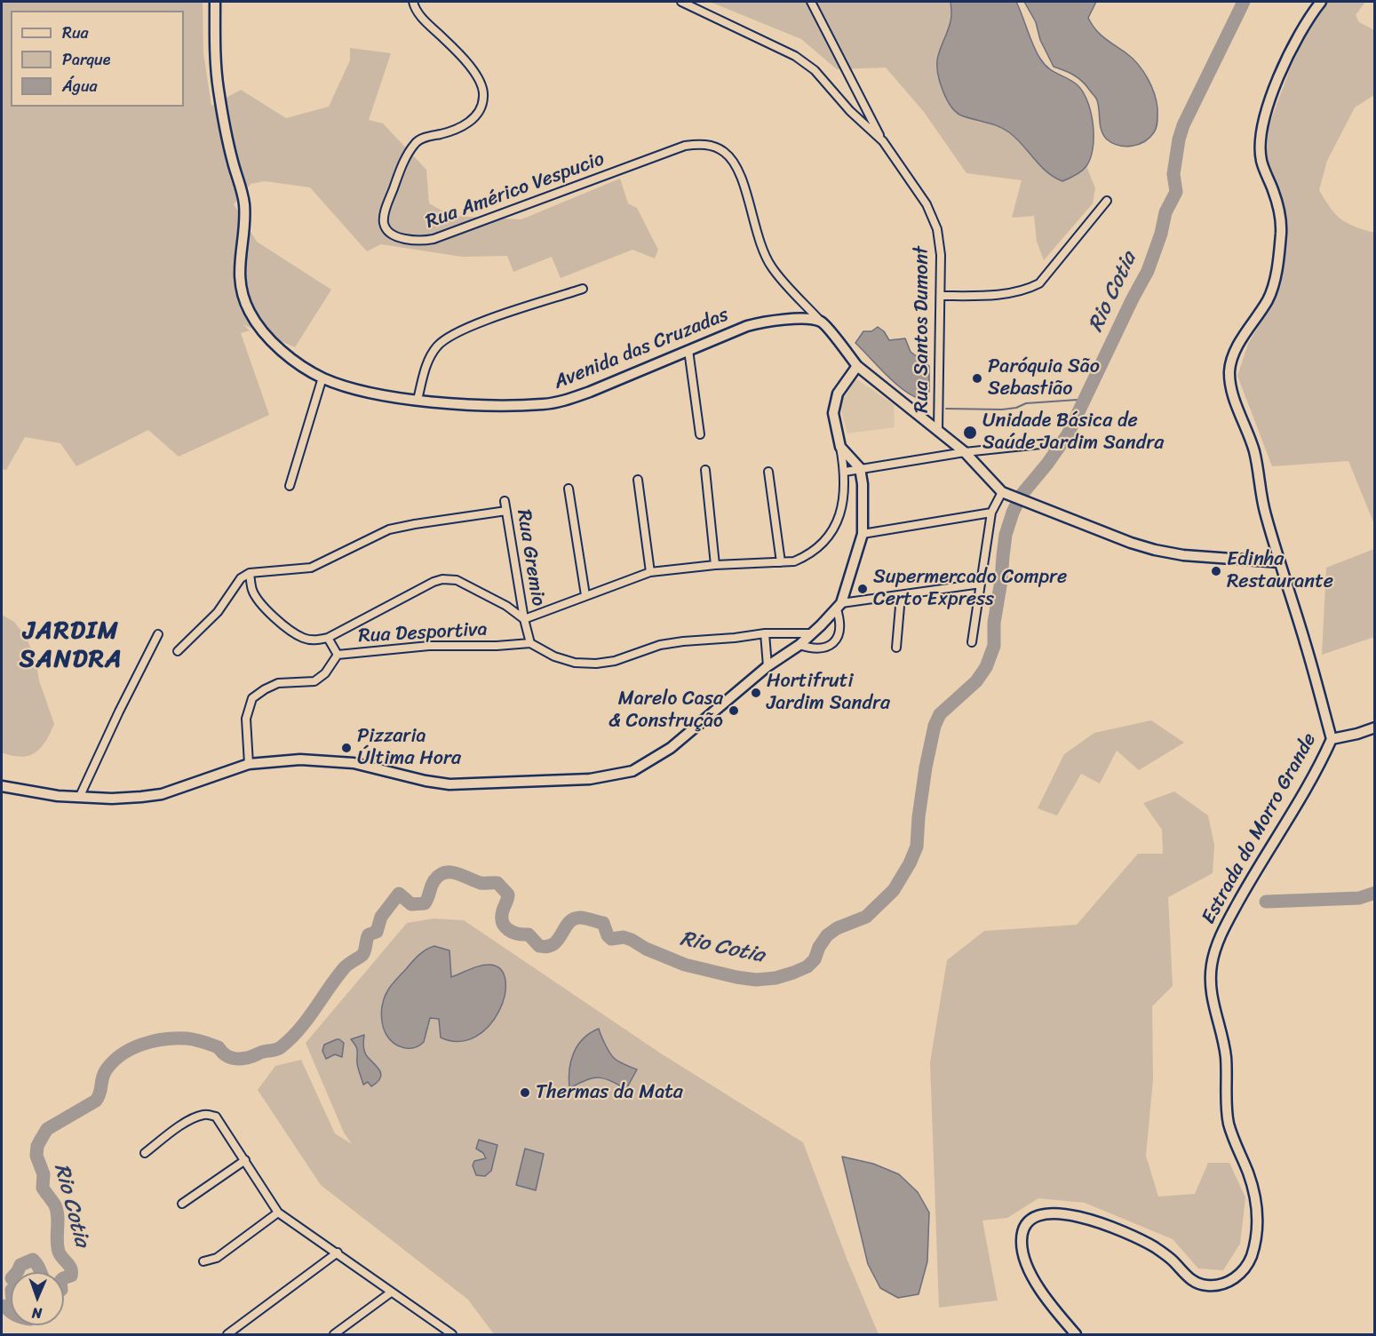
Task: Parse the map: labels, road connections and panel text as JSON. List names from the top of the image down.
{
  "streets": {
    "street": [
      "Rua Américo Vespucio",
      "Rua Santos Dumont",
      "Avenida das Cruzadas",
      "Rua Gremio",
      "Rua Desportiva",
      "Estrada do Morro Grande"
    ]
  },
  "crossings": [
    ["Rua Américo Vespucio", "Avenida das Cruzadas"],
    ["Rua Gremio", "Rua Desportiva"]
  ],
  "districts": ["JARDIM SANDRA"],
  "water": ["Rio Cotia"],
  "places": [
    "Paróquia São Sebastião",
    "Unidade Básica de Saúde Jardim Sandra",
    "Edinha Restaurante",
    "Supermercado Compre Certo Express",
    "Hortifruti Jardim Sandra",
    "Marelo Casa & Construção",
    "Pizzaria Última Hora",
    "Thermas da Mata"
  ],
  "legend": ["Rua", "Parque", "Água"],
  "north": "bottom"
}
